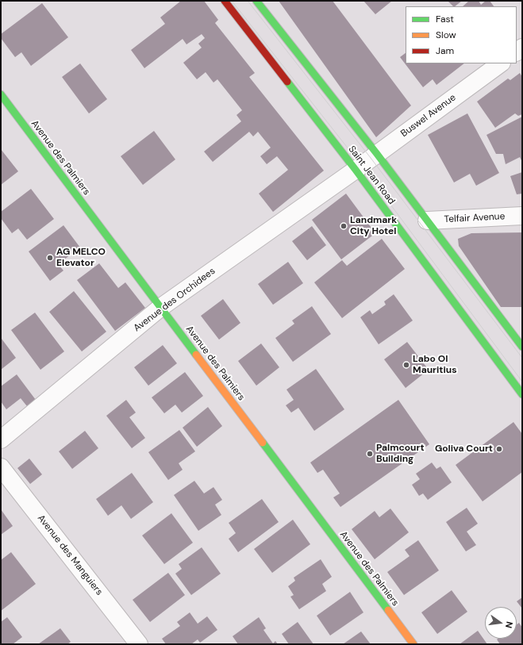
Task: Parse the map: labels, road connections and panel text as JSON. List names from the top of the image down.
{
  "streets": {
    "main road": ["Avenue des Palmiers", "Saint Jean Road"],
    "street": [
      "Buswel Avenue",
      "Telfair Avenue",
      "Avenue des Orchidees",
      "Avenue des Manguiers"
    ]
  },
  "crossings": [
    ["Buswel Avenue", "Saint Jean Road"],
    ["Buswel Avenue", "Avenue des Orchidees"],
    ["Avenue des Palmiers", "Avenue des Orchidees"],
    ["Saint Jean Road", "Telfair Avenue"],
    ["Saint Jean Road", "Avenue des Orchidees"]
  ],
  "places": [
    "Landmark City Hotel",
    "AG MELCO Elevator",
    "Labo OI Mauritius",
    "Goliva Court",
    "Palmcourt Building"
  ],
  "legend": ["Fast", "Slow", "Jam"],
  "north": "right"
}
